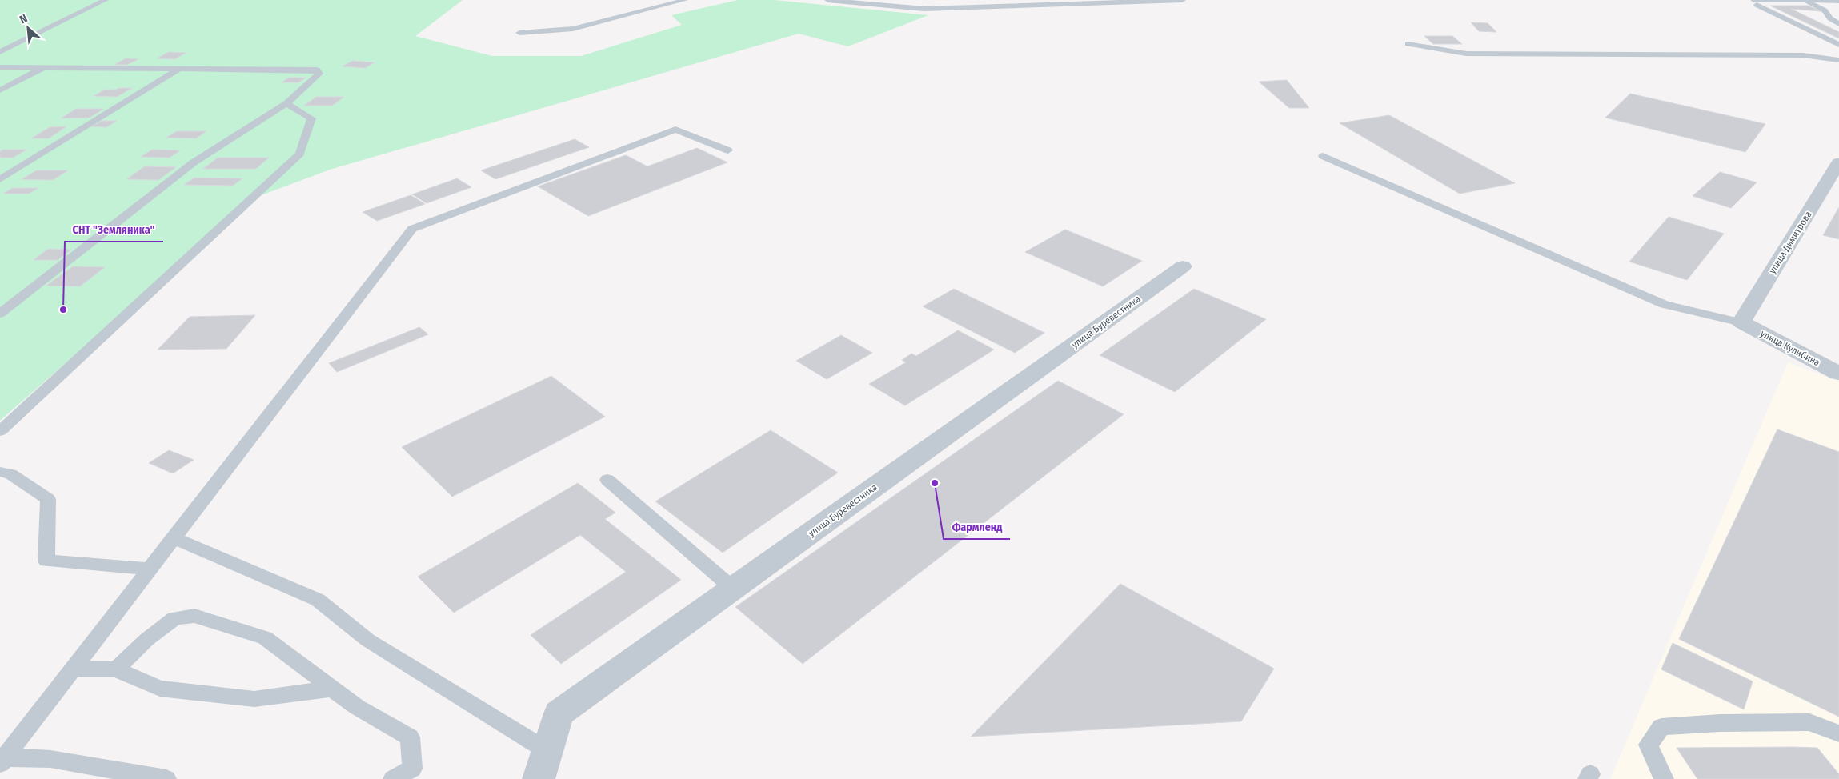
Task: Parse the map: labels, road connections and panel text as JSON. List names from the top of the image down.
{
  "streets": {
    "street": ["улица Димитрова", "улица Буревестника", "улица Кулибина"]
  },
  "crossings": [
    ["улица Димитрова", "улица Кулибина"]
  ],
  "places": ["СНТ \"Земляника\"", "Фармленд"],
  "north": "top left"
}
